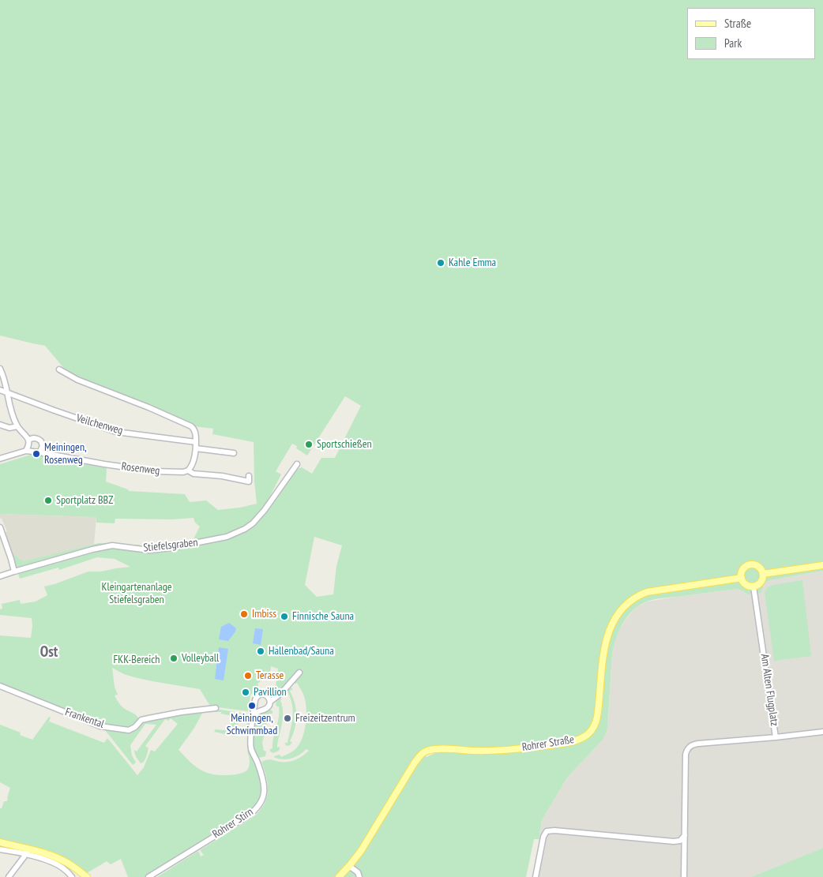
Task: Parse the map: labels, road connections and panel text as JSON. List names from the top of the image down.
{
  "streets": {
    "main road": ["Rohrer Straße"],
    "street": [
      "Veilchenweg",
      "Rosenweg",
      "Stiefelsgraben",
      "Am Alten Flugplatz",
      "Frankental",
      "Rohrer Stirn"
    ]
  },
  "crossings": [
    ["Am Alten Flugplatz", "Rohrer Straße"]
  ],
  "districts": ["Ost"],
  "parks": ["Kleingartenanlage Stiefelsgraben", "FKK-Bereich"],
  "places": [
    "Kahle Emma",
    "Sportschießen",
    "Meiningen, Rosenweg",
    "Sportplatz BBZ",
    "Imbiss",
    "Finnische Sauna",
    "Hallenbad/Sauna",
    "Volleyball",
    "Terasse",
    "Pavillion",
    "Meiningen, Schwimmbad",
    "Freizeitzentrum"
  ],
  "legend": ["Straße", "Park"]
}
